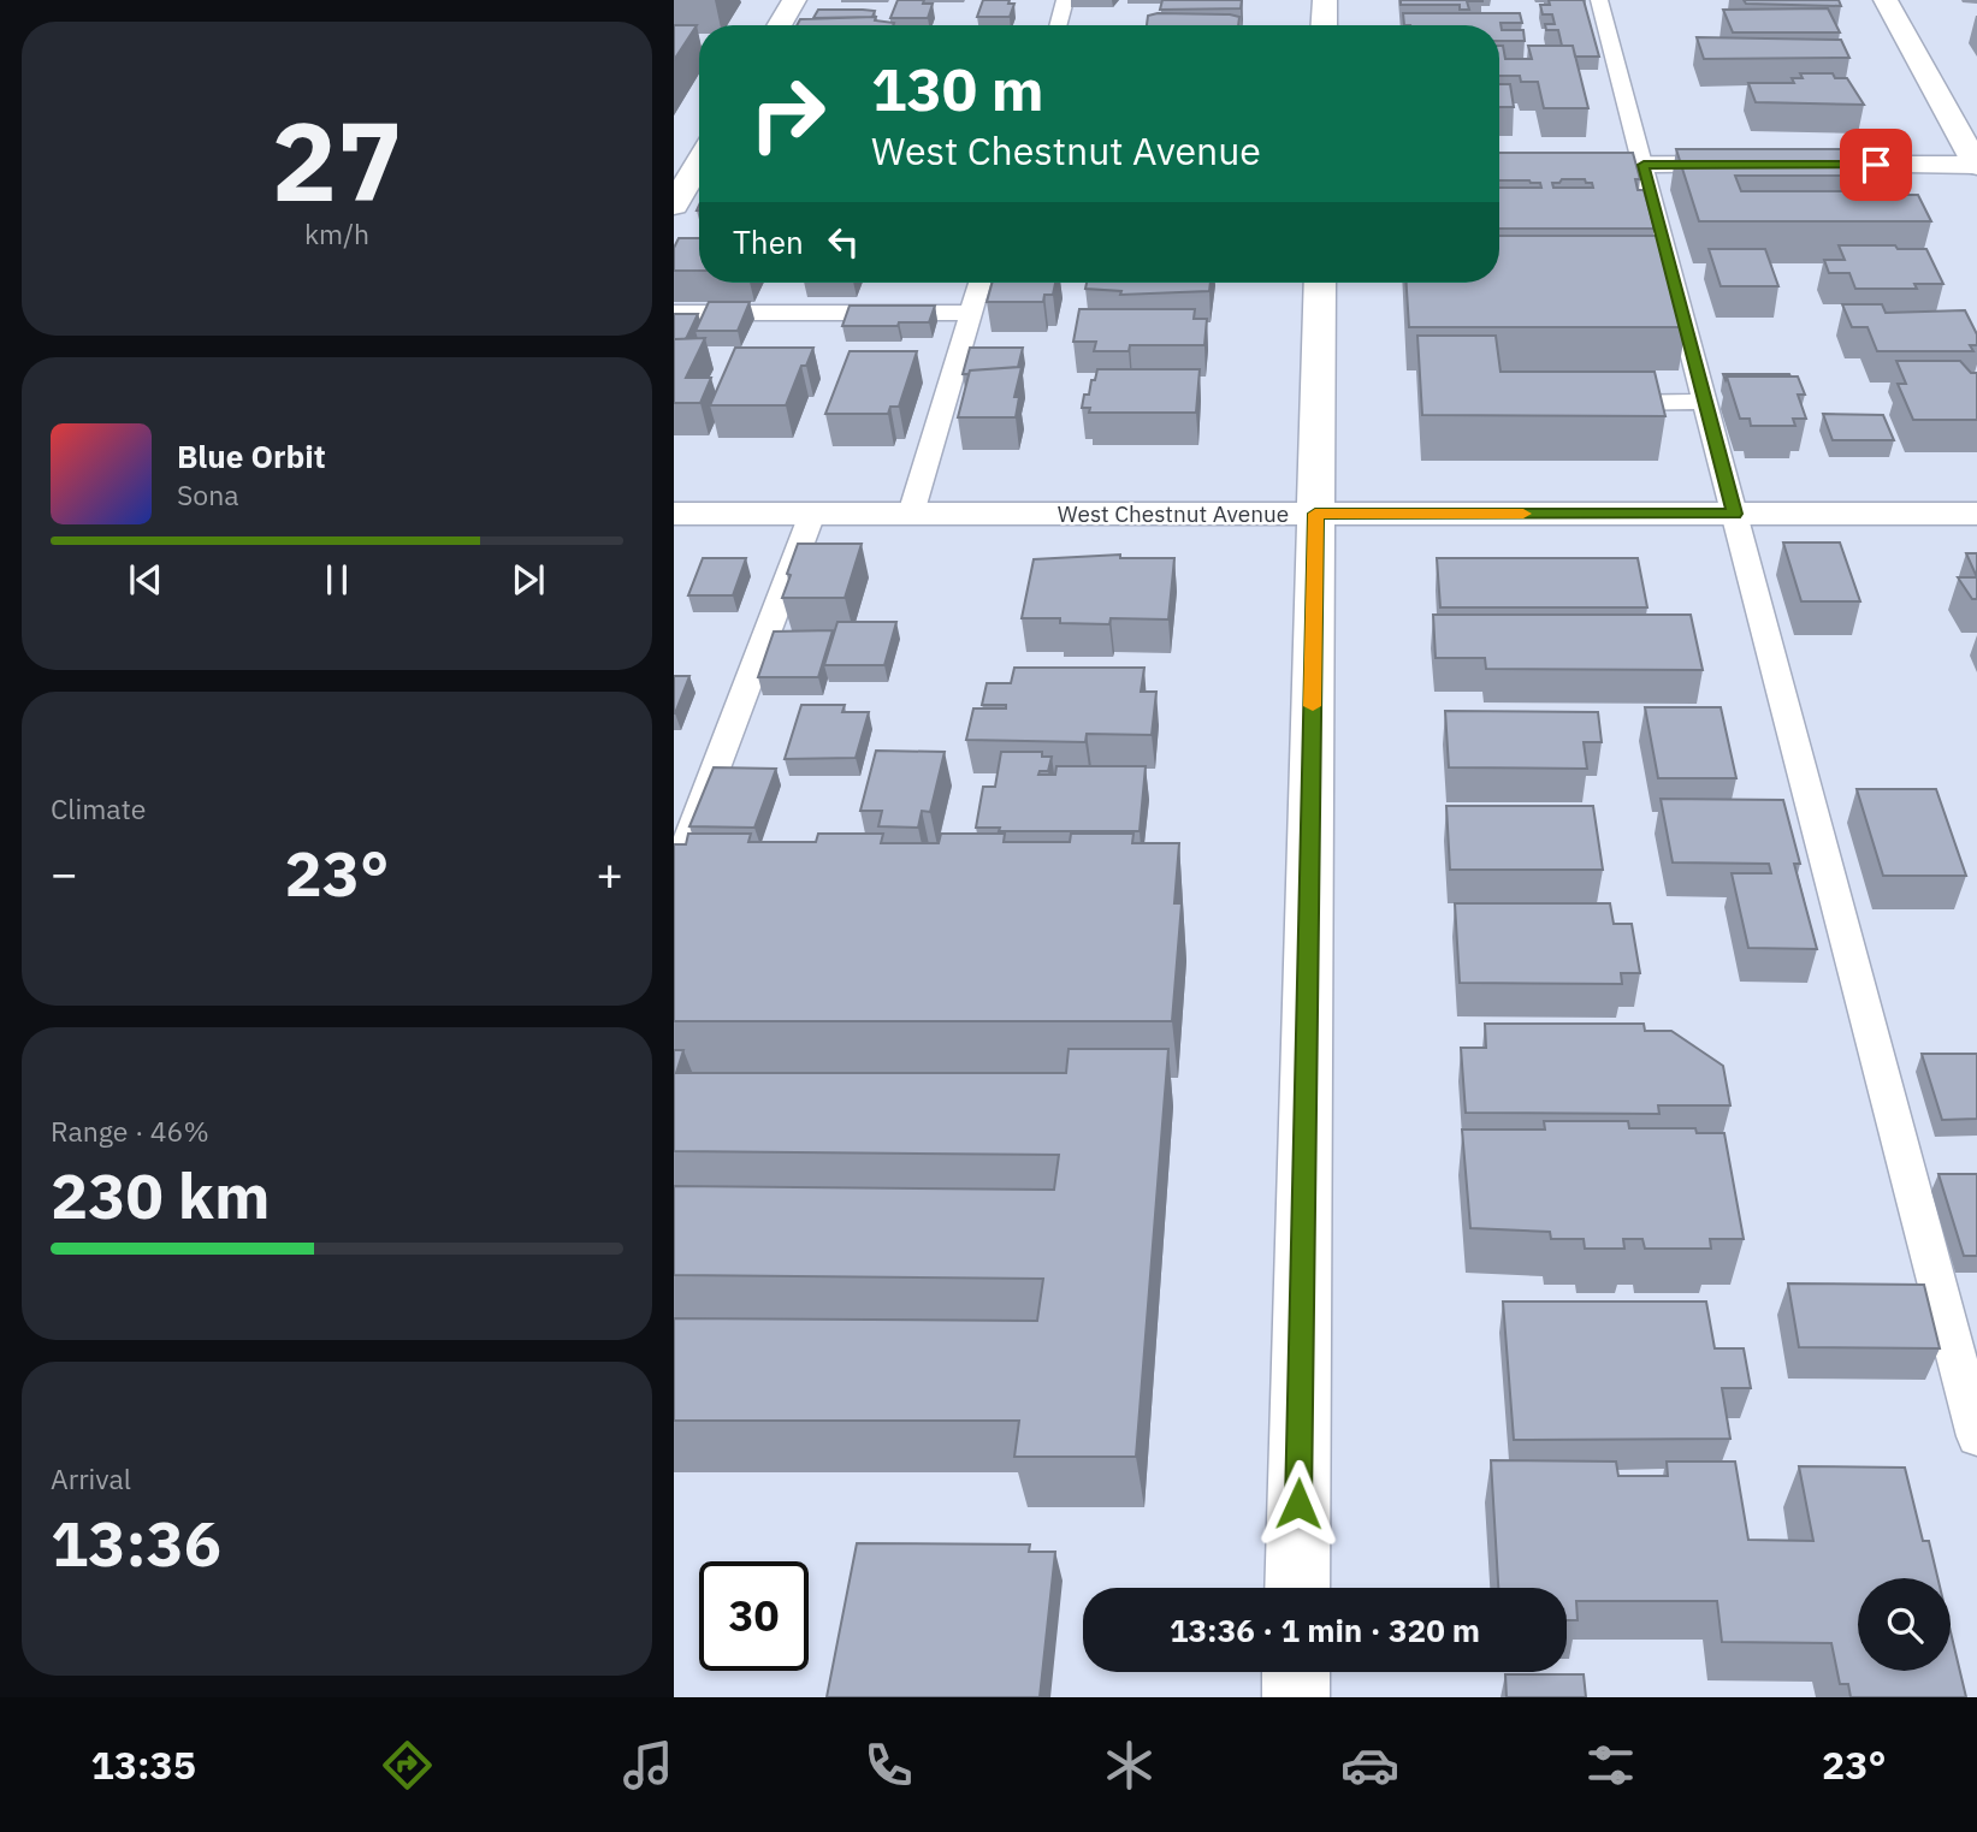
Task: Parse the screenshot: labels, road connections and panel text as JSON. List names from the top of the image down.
{
  "streets": {
    "street": ["West Chestnut Avenue"]
  },
  "page": {
    "tile": [
      ["27", "km/h"],
      "Climate",
      ["Range · 46%", "230 km"],
      ["Arrival", "13:36"]
    ],
    "turn": ["130 m", "West Chestnut Avenue"],
    "then": "Then",
    "song": ["Blue Orbit", "Sona"],
    "heat": ["−", "23°", "+"],
    "limit": "30",
    "trip": "13:36 · 1 min · 320 m",
    "tabs": ["13:35", "23°"]
  }
}
